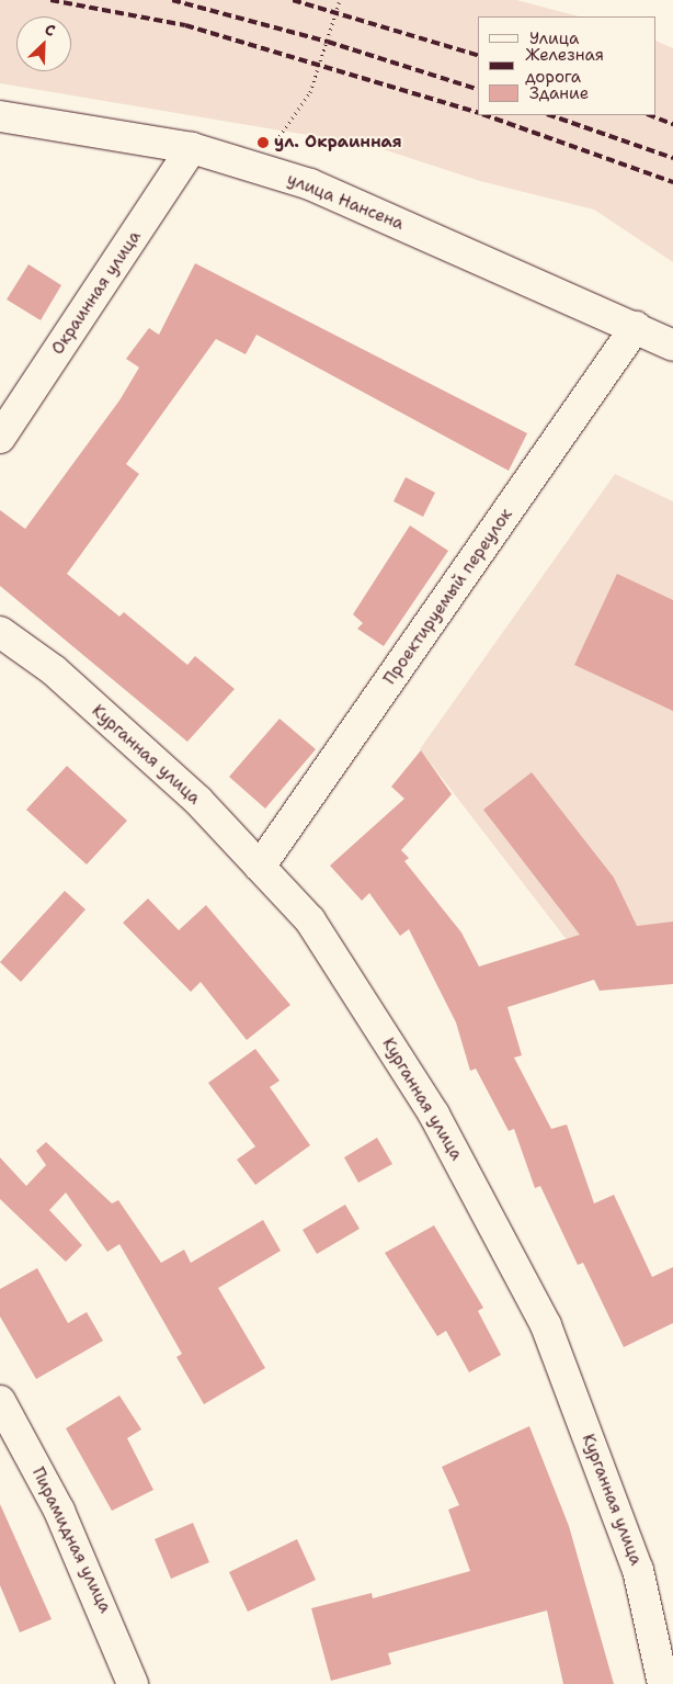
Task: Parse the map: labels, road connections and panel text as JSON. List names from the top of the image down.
{
  "streets": {
    "street": [
      "улица Нансена",
      "Окраинная улица",
      "Проектируемый переулок",
      "Курганная улица",
      "Пирамидная улица"
    ]
  },
  "crossings": [
    ["улица Нансена", "Окраинная улица"],
    ["улица Нансена", "Проектируемый переулок"],
    ["Проектируемый переулок", "Курганная улица"]
  ],
  "places": ["ул. Окраинная"],
  "legend": ["Улица", "Железная дорога", "Здание"],
  "north": "top right"
}
